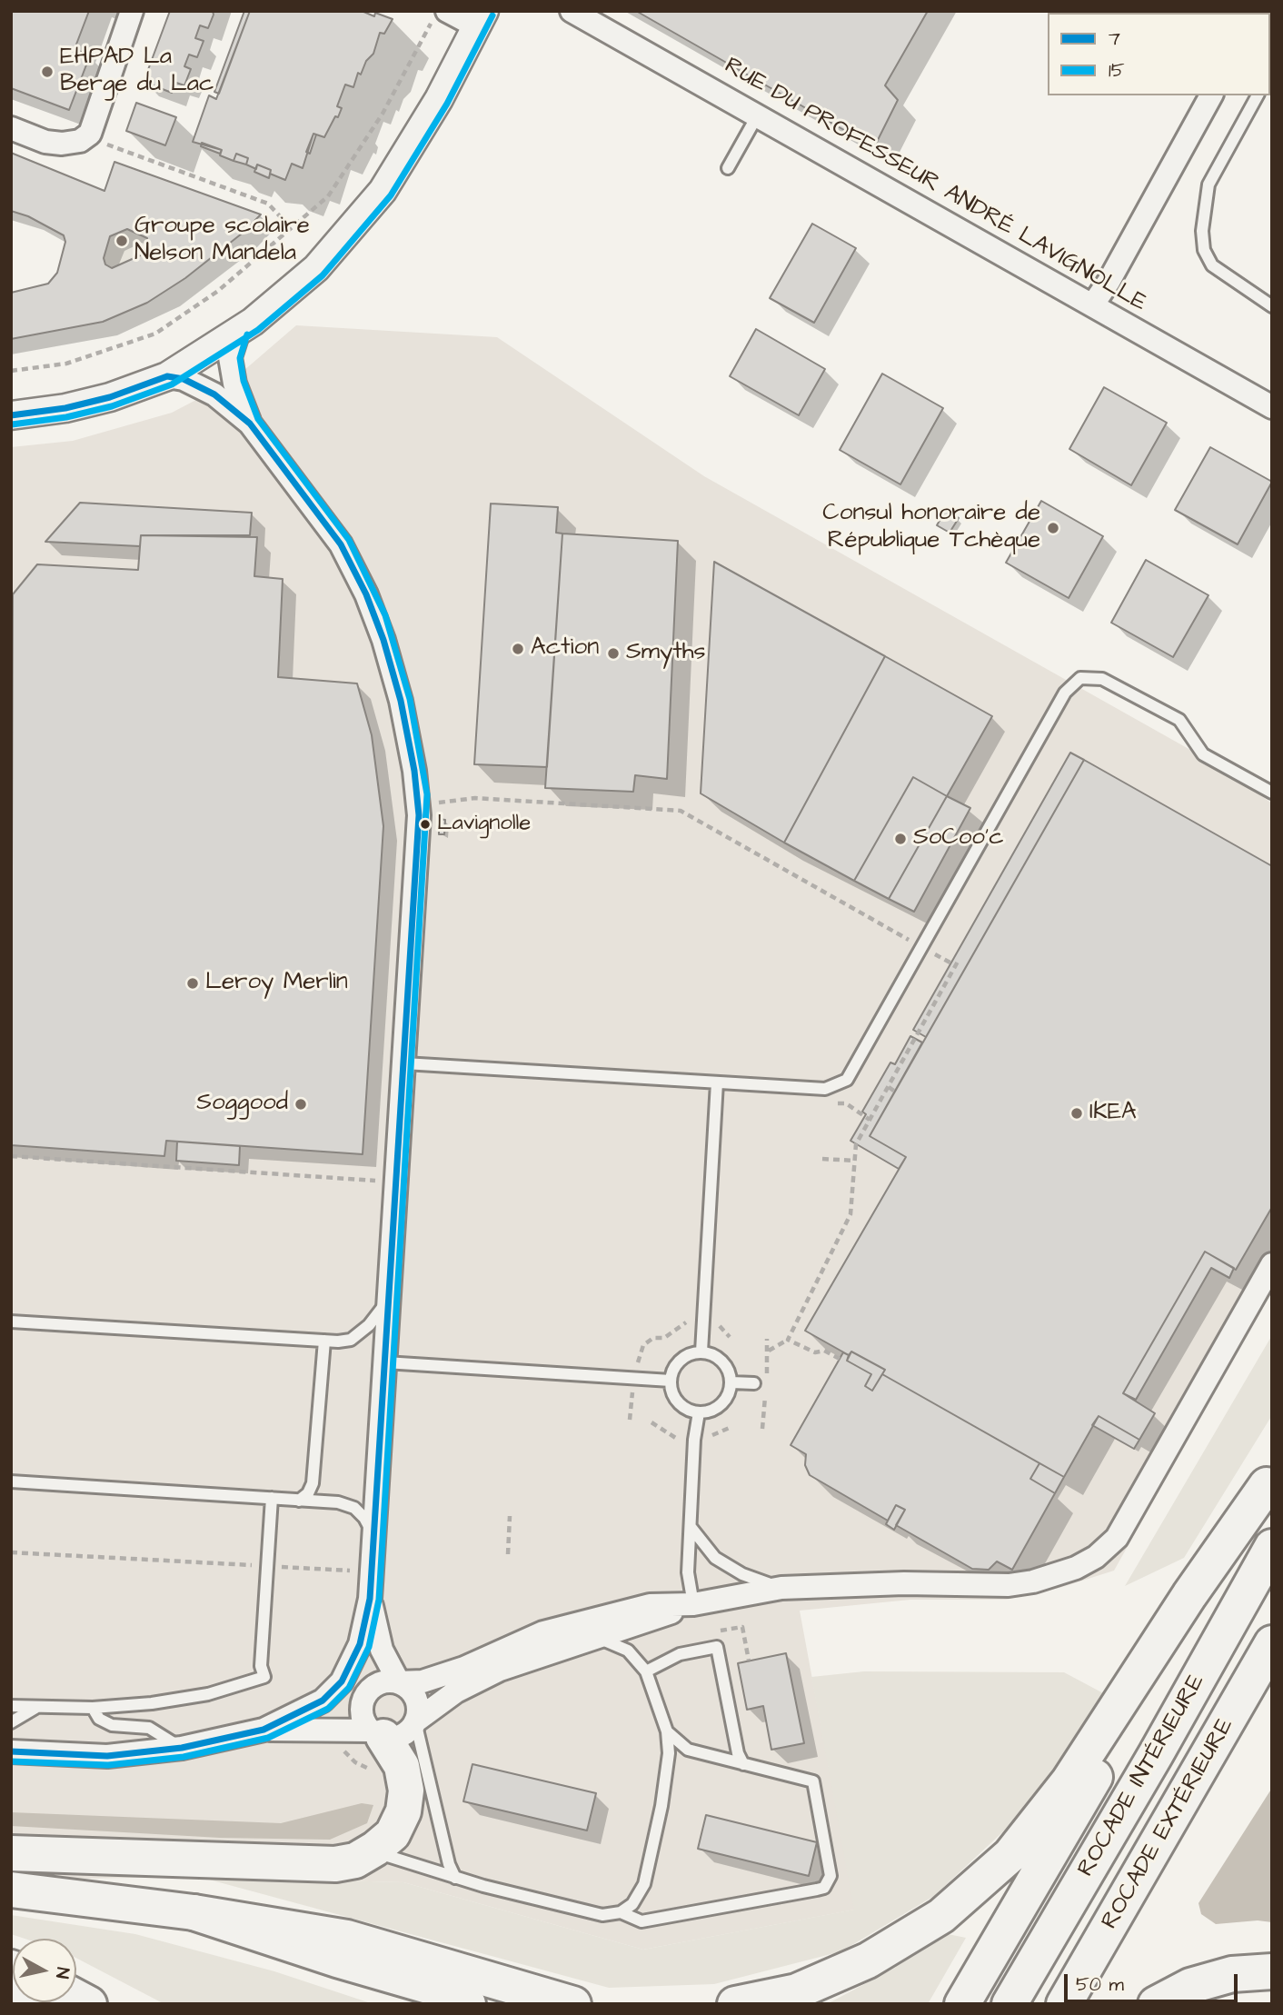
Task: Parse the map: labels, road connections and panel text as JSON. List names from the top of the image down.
{
  "streets": {
    "highway": ["ROCADE INTÉRIEURE", "ROCADE EXTÉRIEURE"],
    "street": ["RUE DU PROFESSEUR ANDRÉ LAVIGNOLLE"]
  },
  "places": [
    "EHPAD La Berge du Lac",
    "Groupe scolaire Nelson Mandela",
    "Consul honoraire de République Tchèque",
    "Action",
    "Smyths",
    "Lavignolle",
    "SoCoo'c",
    "Leroy Merlin",
    "Soggood",
    "IKEA"
  ],
  "lines": ["transit line 15", "transit line 7"],
  "legend": ["7", "15"],
  "scale_bar": "50 m",
  "north": "right"
}
